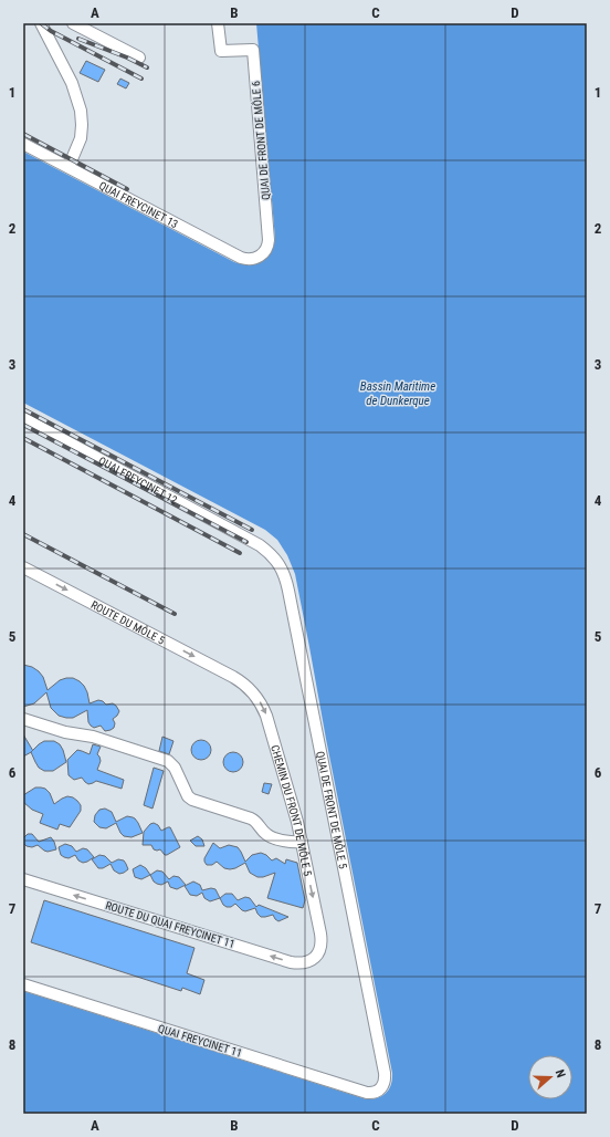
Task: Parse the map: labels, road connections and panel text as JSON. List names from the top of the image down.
{
  "streets": {
    "street": [
      "QUAI DE FRONT DE MÔLE 6",
      "QUAI FREYCINET 13",
      "QUAI FREYCINET 12",
      "ROUTE DU MÔLE 5",
      "CHEMIN DU FRONT DE MÔLE 5",
      "QUAI DE FRONT DE MÔLE 5",
      "ROUTE DU QUAI FREYCINET 11",
      "QUAI FREYCINET 11"
    ]
  },
  "crossings": [
    ["QUAI DE FRONT DE MÔLE 6", "QUAI FREYCINET 13"],
    ["QUAI FREYCINET 12", "QUAI DE FRONT DE MÔLE 5"],
    ["ROUTE DU MÔLE 5", "CHEMIN DU FRONT DE MÔLE 5"],
    ["CHEMIN DU FRONT DE MÔLE 5", "ROUTE DU QUAI FREYCINET 11"],
    ["QUAI DE FRONT DE MÔLE 5", "QUAI FREYCINET 11"]
  ],
  "one_way": ["ROUTE DU MÔLE 5", "CHEMIN DU FRONT DE MÔLE 5", "ROUTE DU QUAI FREYCINET 11"],
  "water": ["Bassin Maritime de Dunkerque"],
  "north": "right",
  "grid": {
    "columns": [
      "A",
      "B",
      "C",
      "D"
    ],
    "rows": [
      "1",
      "2",
      "3",
      "4",
      "5",
      "6",
      "7",
      "8"
    ]
  }
}
